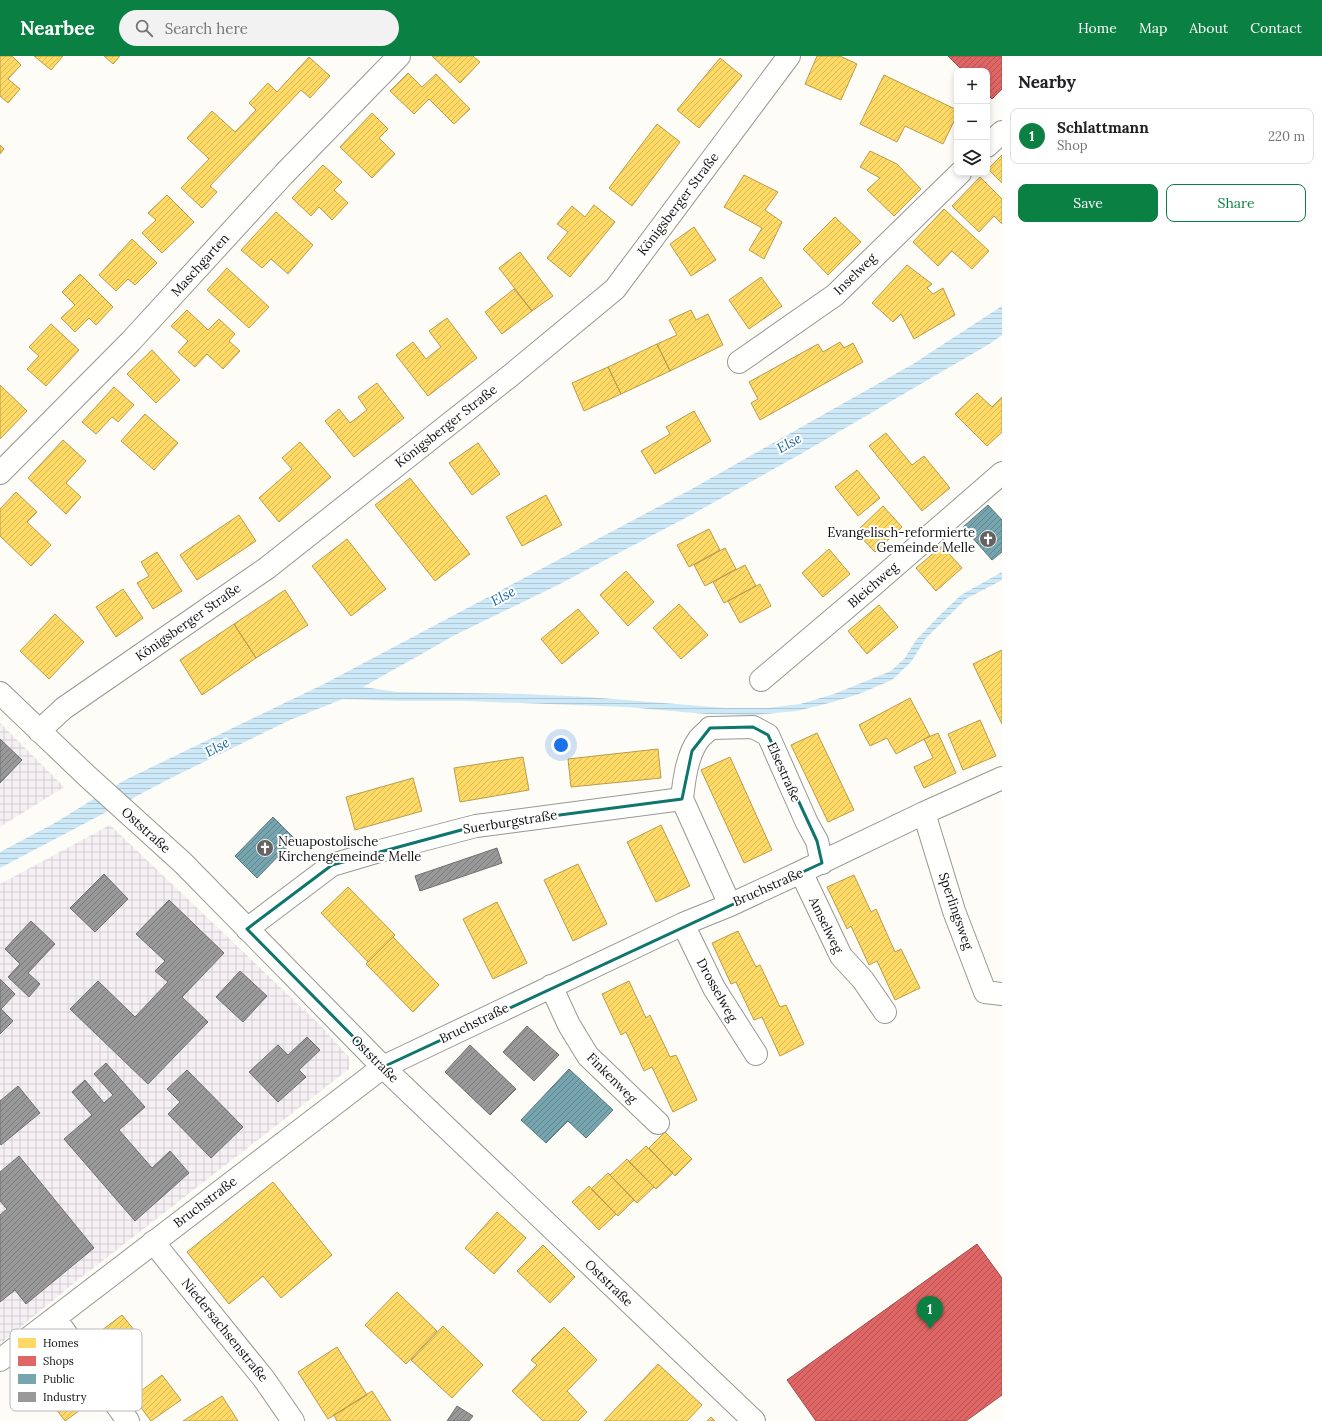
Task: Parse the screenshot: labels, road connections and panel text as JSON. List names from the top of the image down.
{
  "streets": {
    "street": [
      "Königsberger Straße",
      "Maschgarten",
      "Inselweg",
      "Bleichweg",
      "Elsestraße",
      "Suerburgstraße",
      "Oststraße",
      "Bruchstraße",
      "Sperlingsweg",
      "Amselweg",
      "Drosselweg",
      "Finkenweg",
      "Niedersachsenstraße"
    ]
  },
  "crossings": [
    ["Königsberger Straße", "Oststraße"],
    ["Elsestraße", "Suerburgstraße"],
    ["Elsestraße", "Bruchstraße"],
    ["Suerburgstraße", "Oststraße"],
    ["Oststraße", "Bruchstraße"],
    ["Bruchstraße", "Sperlingsweg"],
    ["Bruchstraße", "Amselweg"],
    ["Bruchstraße", "Drosselweg"],
    ["Bruchstraße", "Finkenweg"],
    ["Bruchstraße", "Niedersachsenstraße"]
  ],
  "water": ["Else"],
  "places": {
    "church": ["Evangelisch-reformierte Gemeinde Melle", "Neuapostolische Kirchengemeinde Melle"]
  },
  "legend": [
    "Homes",
    "Shops",
    "Public",
    "Industry"
  ],
  "page": {
    "header": "Nearbee",
    "search": "Search here",
    "nav": [
      "Home",
      "Map",
      "About",
      "Contact"
    ],
    "heading": "Nearby",
    "map_buttons": ["+", "−"],
    "list": [
      {
        "mark": "1",
        "name": "Schlattmann",
        "note": "Shop",
        "value": "220 m"
      }
    ],
    "buttons": ["Save", "Share"],
    "pins": "1"
  }
}
